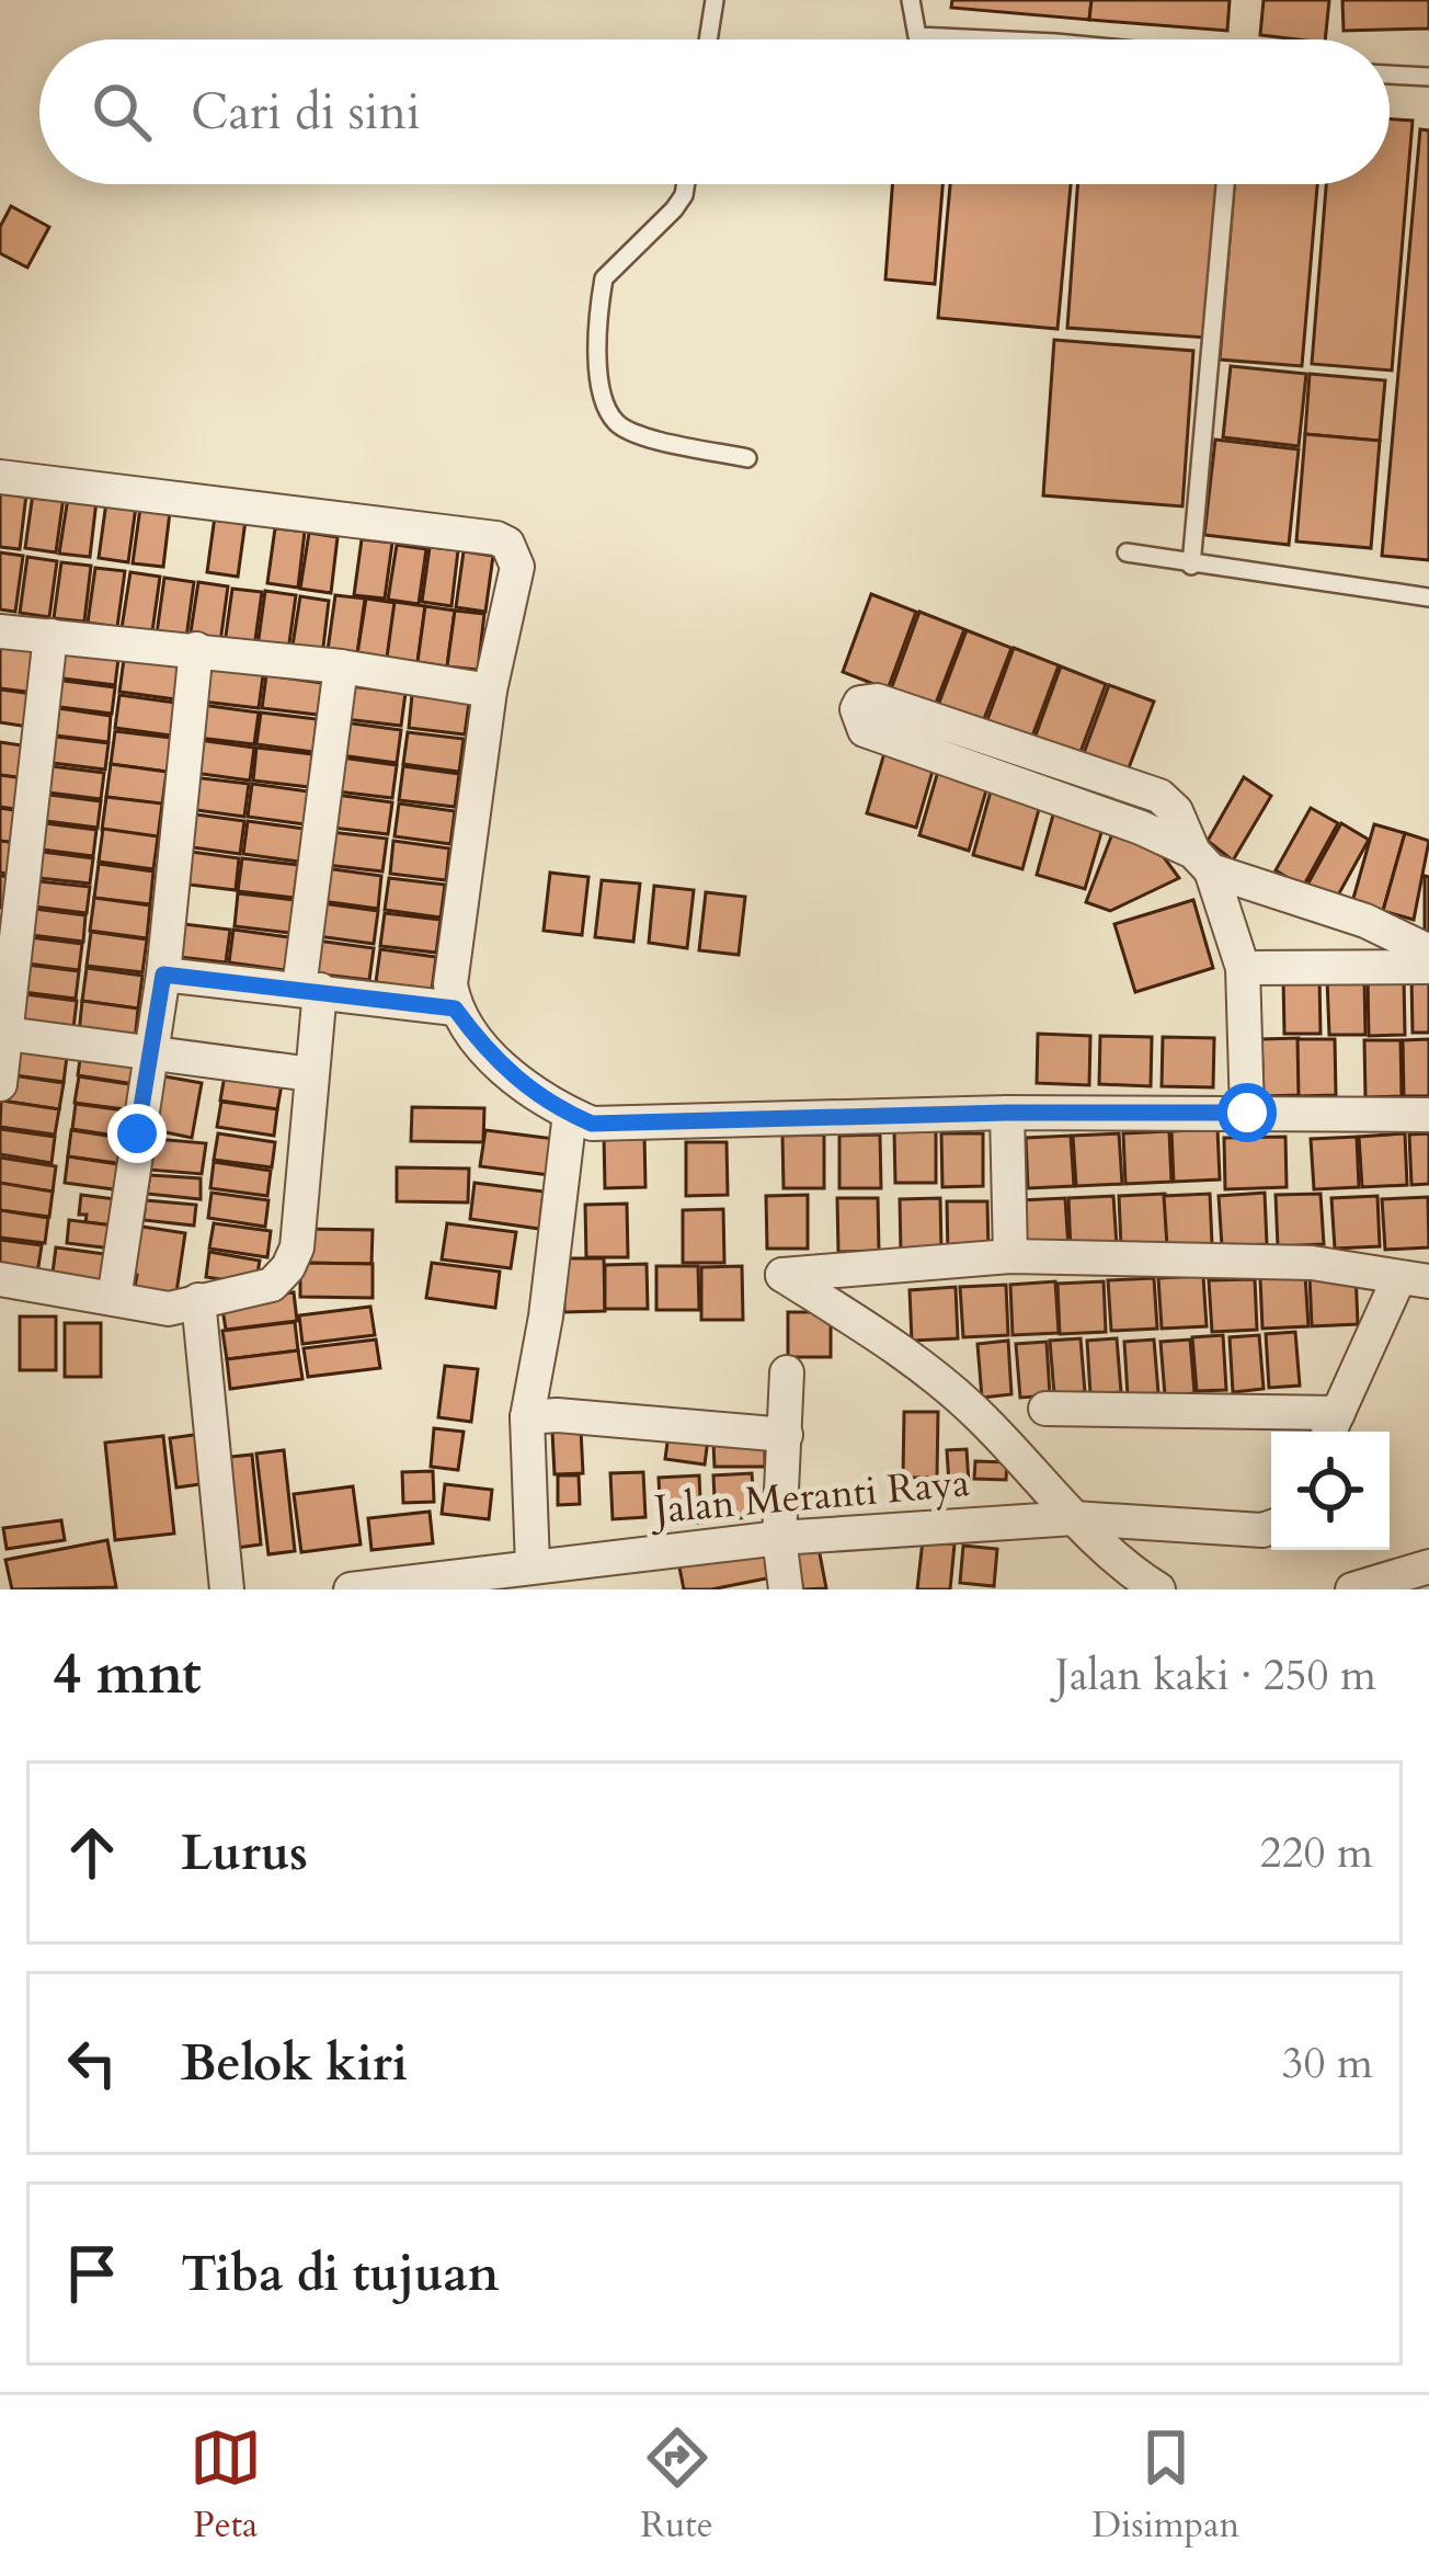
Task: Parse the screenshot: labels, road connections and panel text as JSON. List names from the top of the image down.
{
  "streets": {
    "street": ["Jalan Meranti Raya"]
  },
  "page": {
    "search": "Cari di sini",
    "heading": ["4 mnt", "Jalan kaki · 250 m"],
    "list": [
      ["Lurus", "220 m"],
      ["Belok kiri", "30 m"],
      "Tiba di tujuan"
    ],
    "nav": ["Peta", "Rute", "Disimpan"]
  }
}
